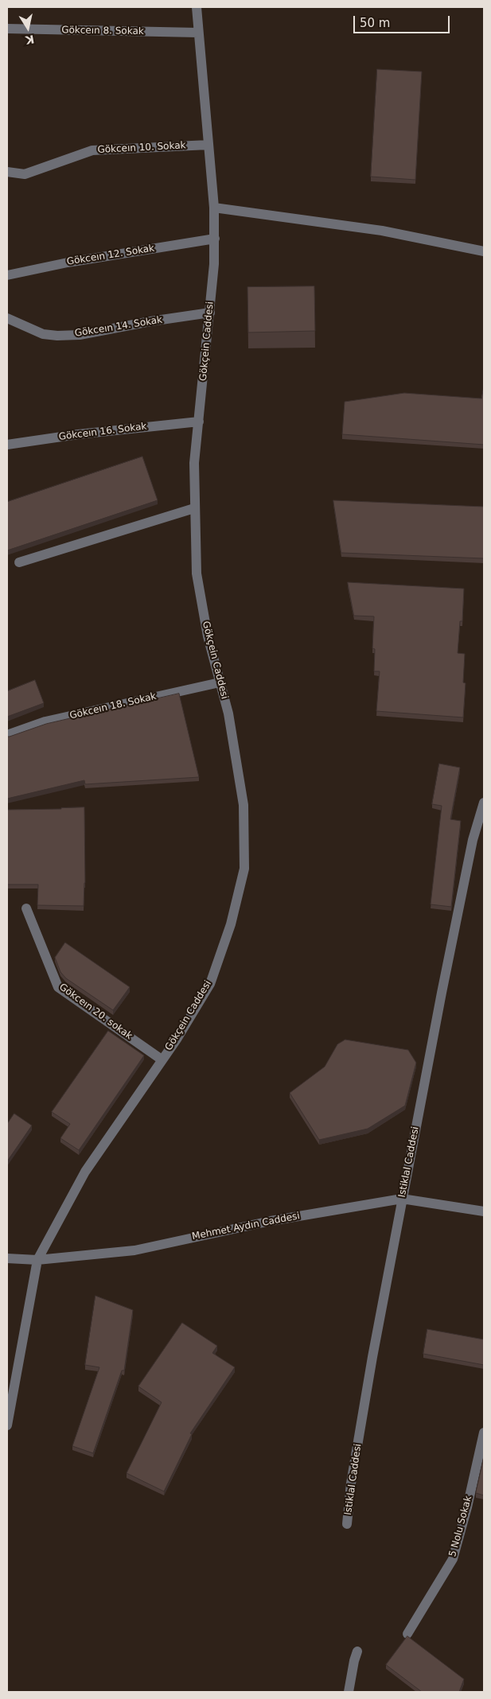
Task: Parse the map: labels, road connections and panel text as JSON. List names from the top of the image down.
{
  "streets": {
    "street": [
      "Gökceın 8. Sokak",
      "Gökceın 10. Sokak",
      "Gökceın 12. Sokak",
      "Gökceın 14. Sokak",
      "Gökçein Caddesi",
      "Gökceın 16. Sokak",
      "Gökceın 18. Sokak",
      "Gökceın 20. sokak",
      "Istiklal Caddesi",
      "Mehmet Aydın Caddesi",
      "5 Nolu Sokak"
    ]
  },
  "crossings": [
    ["Gökceın 8. Sokak", "Gökçein Caddesi"],
    ["Gökceın 10. Sokak", "Gökçein Caddesi"],
    ["Gökceın 12. Sokak", "Gökçein Caddesi"],
    ["Gökceın 14. Sokak", "Gökçein Caddesi"],
    ["Gökçein Caddesi", "Gökceın 16. Sokak"],
    ["Gökçein Caddesi", "Gökceın 18. Sokak"],
    ["Gökçein Caddesi", "Gökceın 20. sokak"],
    ["Gökçein Caddesi", "Mehmet Aydın Caddesi"],
    ["Istiklal Caddesi", "Mehmet Aydın Caddesi"]
  ],
  "scale_bar": "50 m",
  "north": "bottom"
}
